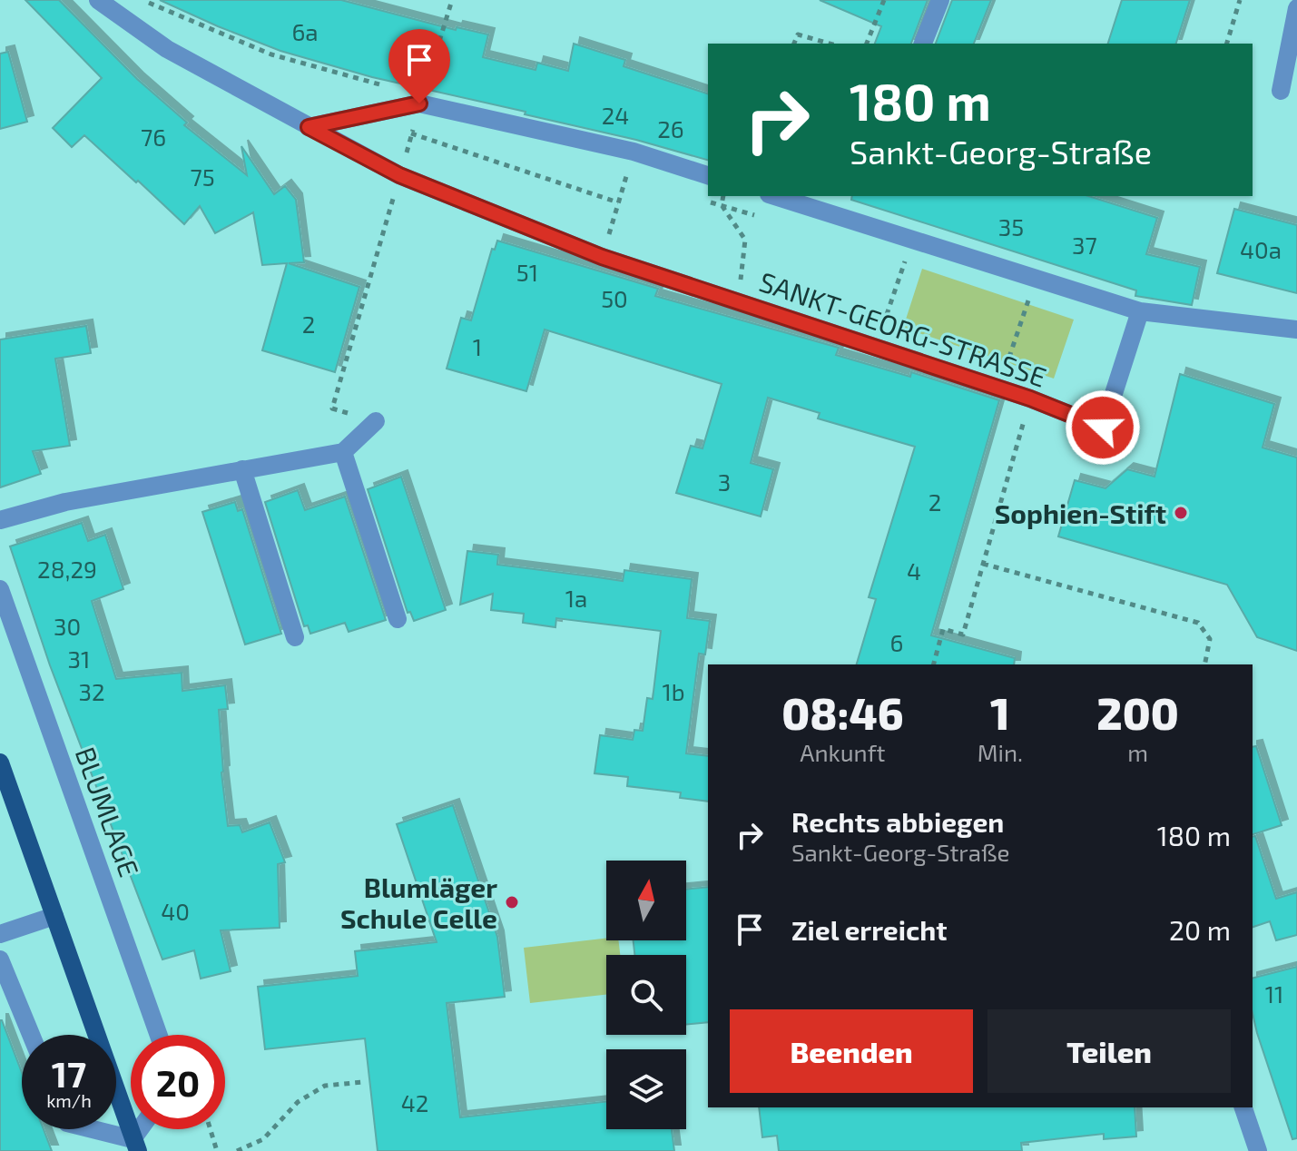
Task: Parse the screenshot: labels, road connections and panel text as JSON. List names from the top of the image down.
{
  "streets": {
    "street": ["SANKT-GEORG-STRASSE", "BLUMLAGE"]
  },
  "places": ["Sophien-Stift", "Blumläger Schule Celle"],
  "house_numbers": [
    "6a",
    "24",
    "26",
    "76",
    "75",
    "35",
    "37",
    "40a",
    "51",
    "50",
    "2",
    "1",
    "3",
    "2",
    "28,29",
    "4",
    "1a",
    "30",
    "6",
    "31",
    "32",
    "1b",
    "40",
    "11",
    "42"
  ],
  "north": "top",
  "page": {
    "turn": ["180 m", "Sankt-Georg-Straße"],
    "eta": [
      "08:46",
      "Ankunft",
      "1",
      "Min.",
      "200",
      "m"
    ],
    "list": [
      {
        "name": "Rechts abbiegen",
        "note": "Sankt-Georg-Straße",
        "value": "180 m"
      },
      {
        "name": "Ziel erreicht",
        "value": "20 m"
      }
    ],
    "buttons": ["Beenden", "Teilen"],
    "speed": "17 km/h",
    "limit": "20"
  }
}
